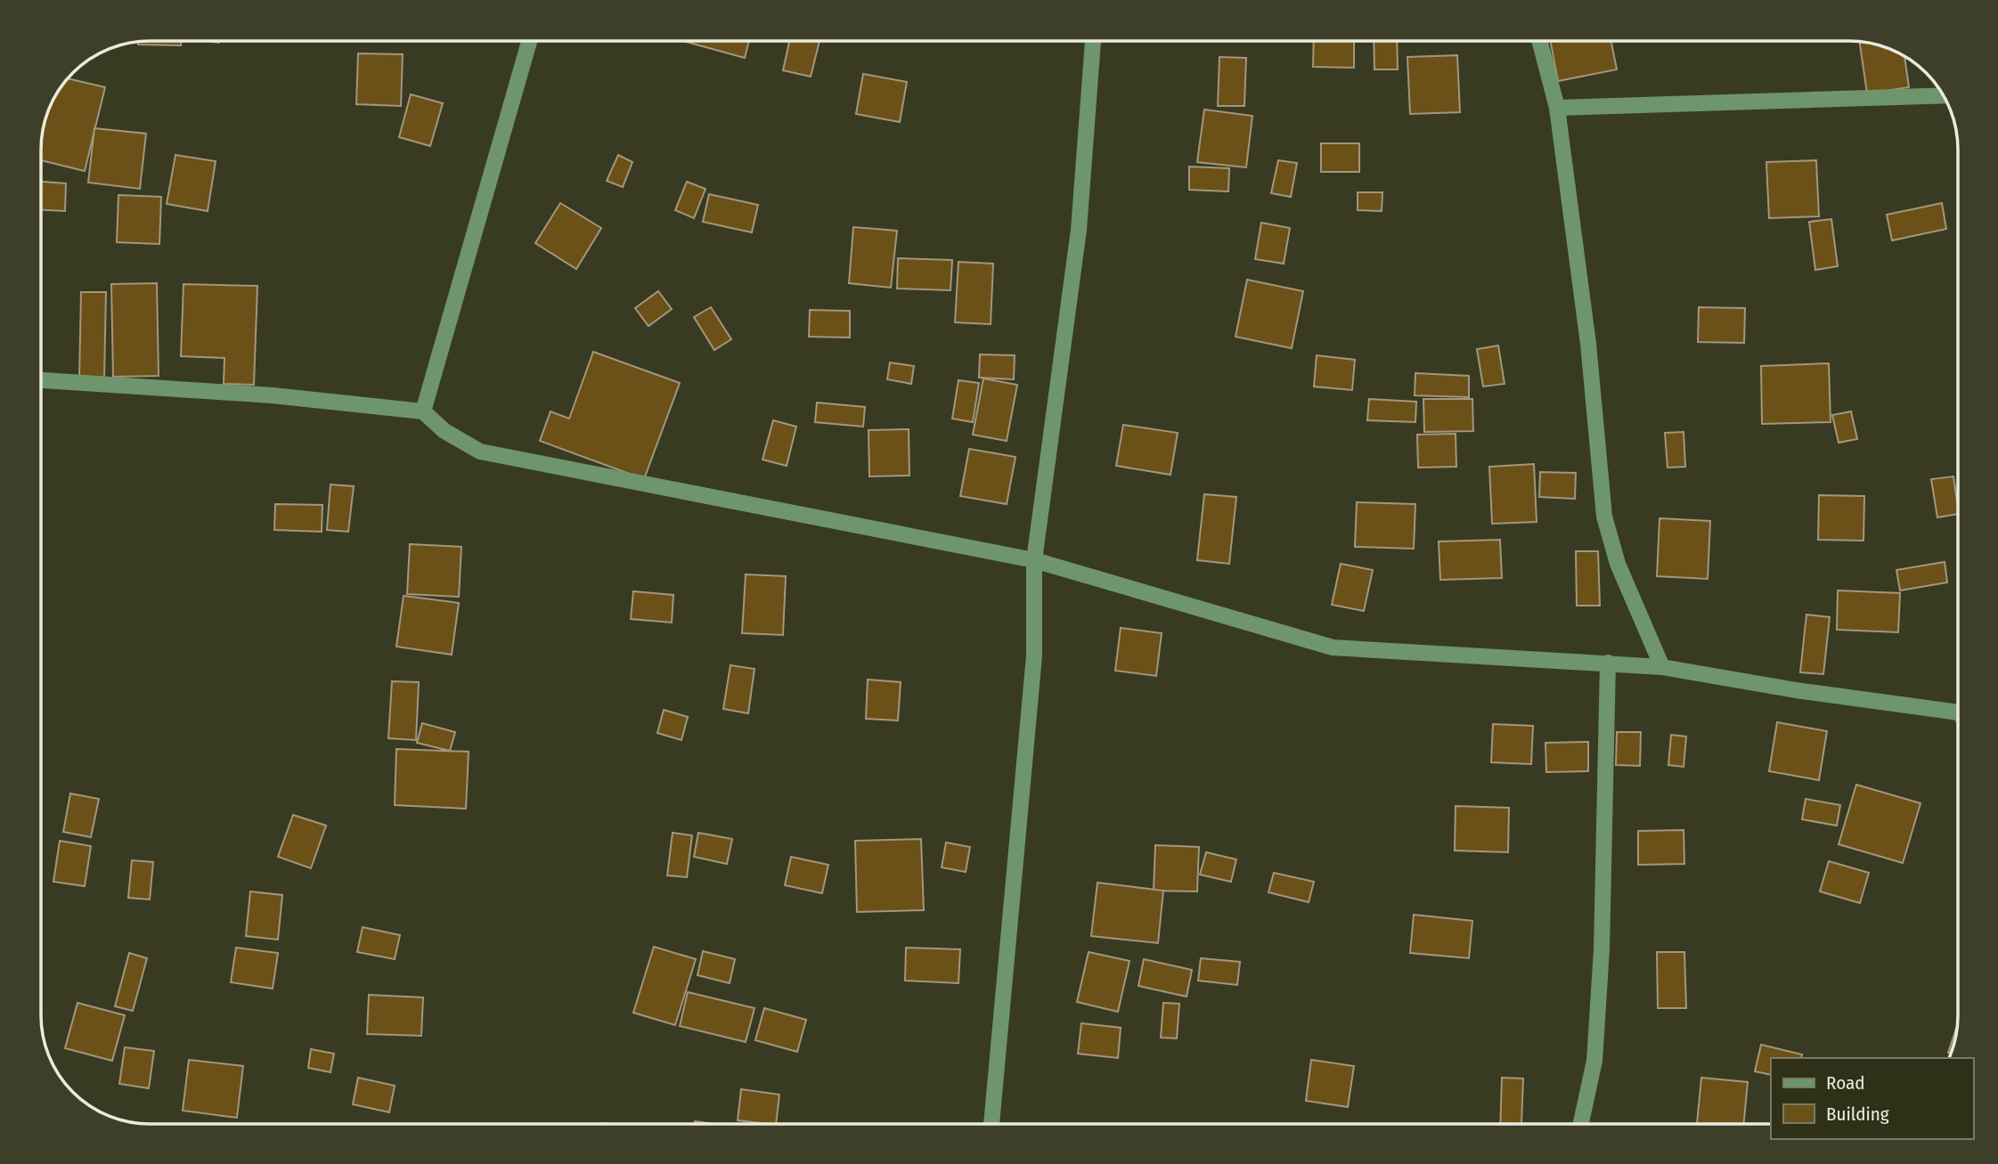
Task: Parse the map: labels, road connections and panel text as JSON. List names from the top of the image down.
{
  "legend": ["Road", "Building"]
}
